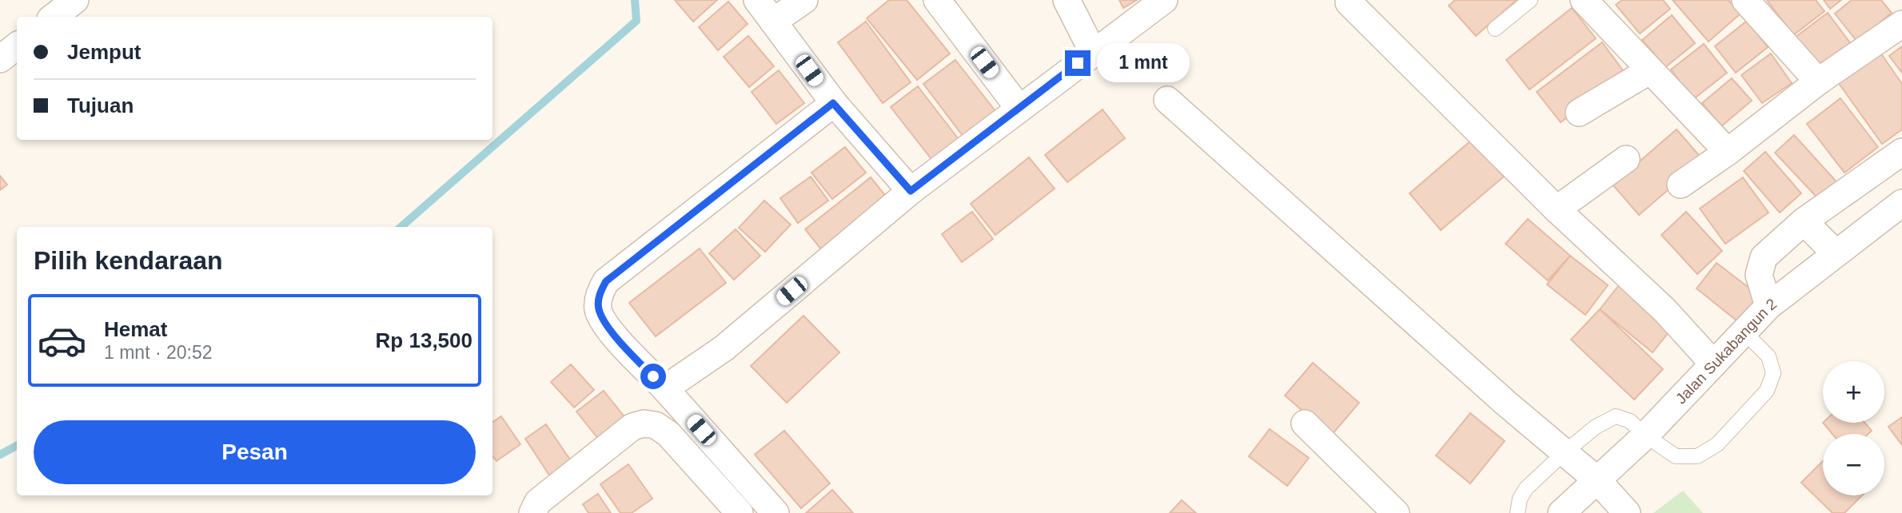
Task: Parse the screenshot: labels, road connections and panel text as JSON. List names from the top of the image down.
{
  "streets": {
    "street": ["Jalan Sukabangun 2"]
  },
  "page": {
    "banner": ["Jemput", "Tujuan"],
    "bubble": "1 mnt",
    "heading": "Pilih kendaraan",
    "list": [
      {
        "name": "Hemat",
        "note": "1 mnt · 20:52",
        "value": "Rp 13,500"
      }
    ],
    "map_buttons": ["+", "−"],
    "buttons": "Pesan"
  }
}
